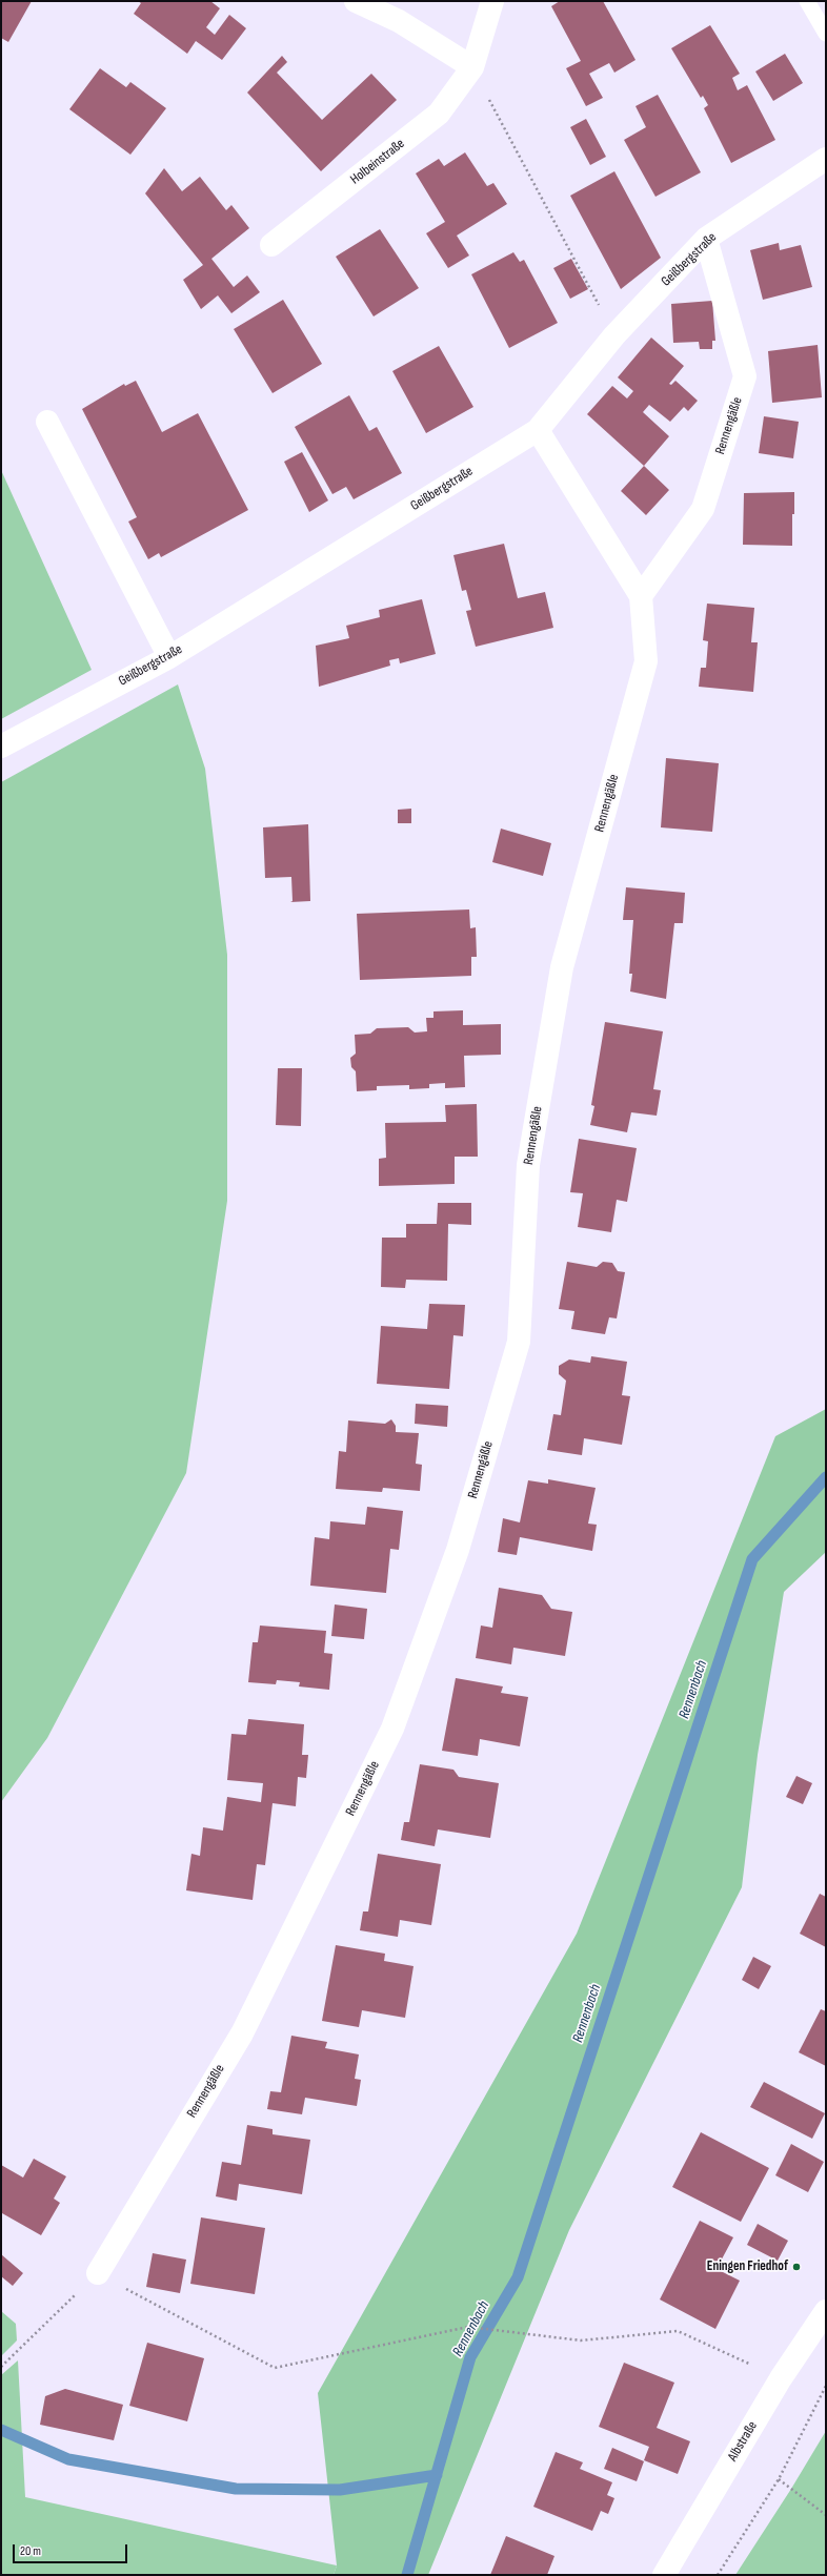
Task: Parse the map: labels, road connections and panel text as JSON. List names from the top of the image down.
{
  "streets": {
    "street": [
      "Holbeinstraße",
      "Geißbergstraße",
      "Rennengäßle",
      "Albstraße"
    ]
  },
  "crossings": [
    ["Geißbergstraße", "Rennengäßle"]
  ],
  "water": ["Rennenbach"],
  "places": ["Eningen Friedhof"],
  "scale_bar": "20 m"
}
